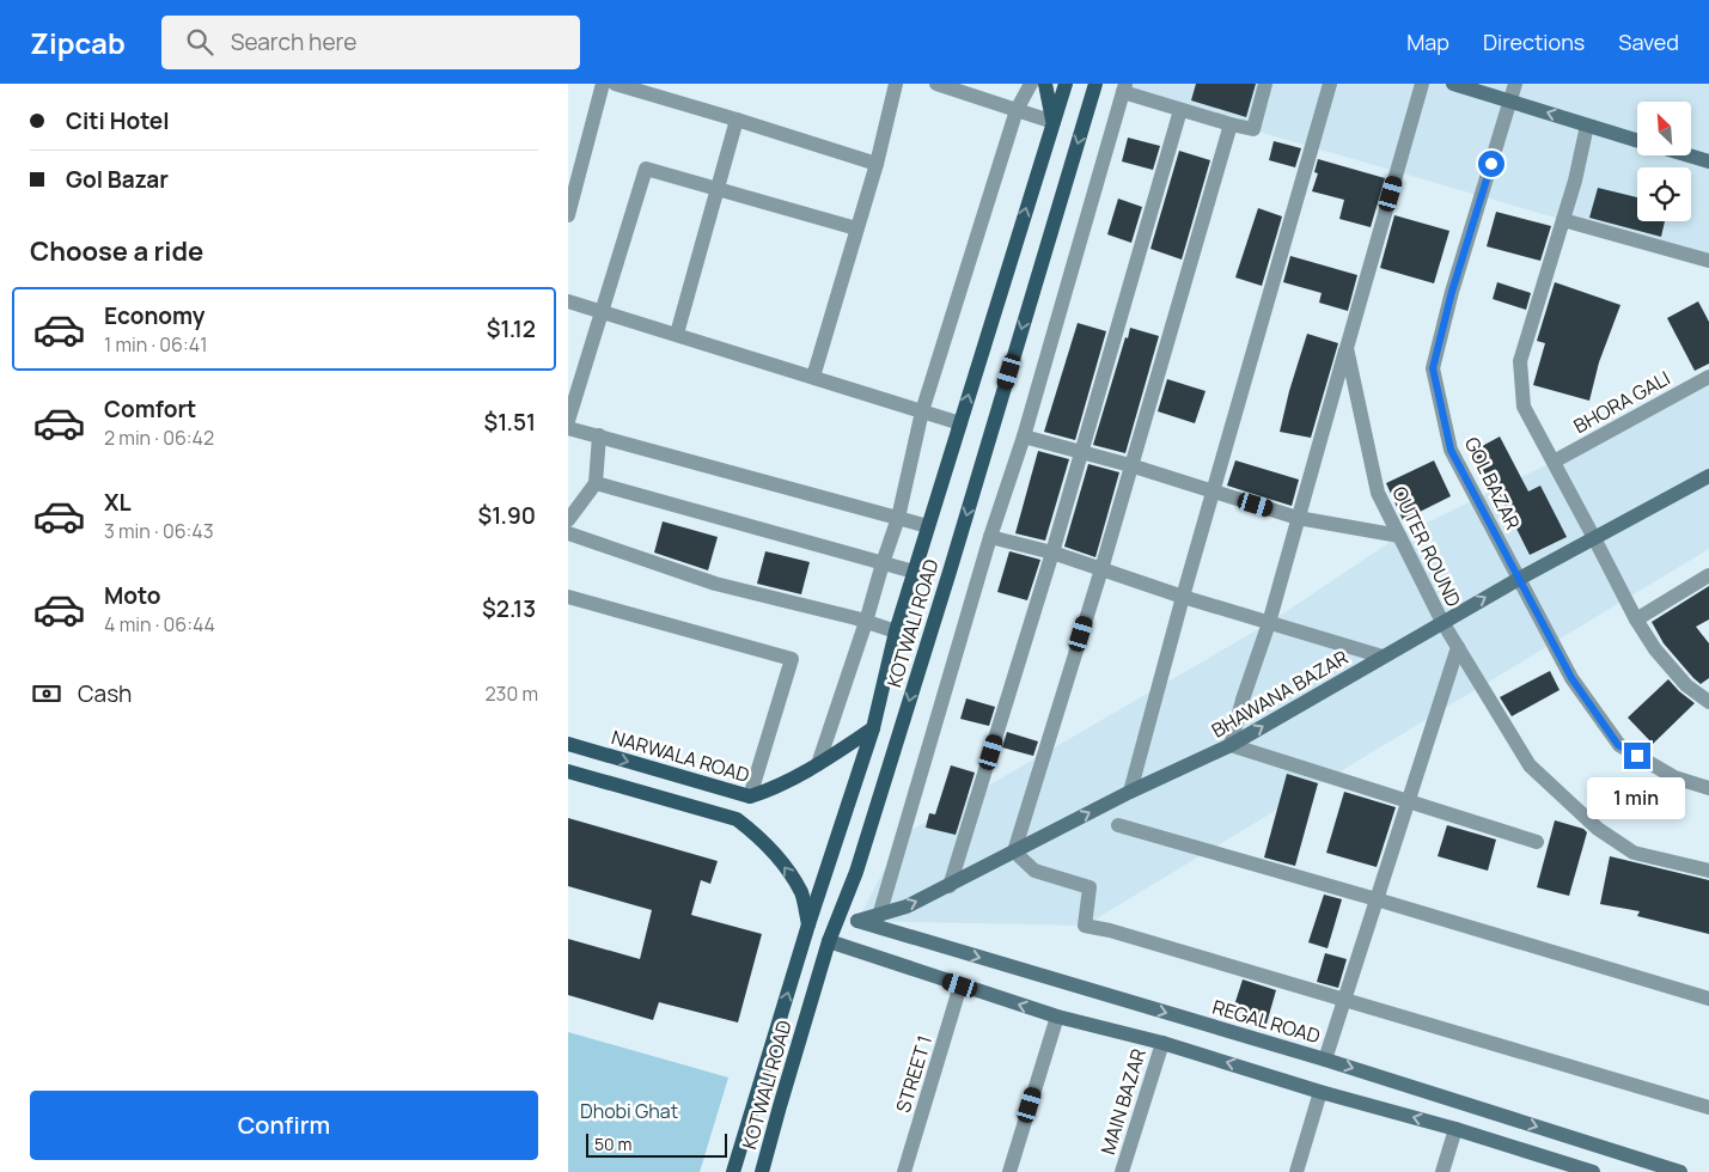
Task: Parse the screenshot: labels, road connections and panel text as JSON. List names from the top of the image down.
{
  "streets": {
    "main road": ["KOTWALI ROAD", "NARWALA ROAD"],
    "street": [
      "BHORA GALI",
      "GOL BAZAR",
      "OUTER ROUND",
      "BHAWANA BAZAR",
      "REGAL ROAD",
      "STREET 1",
      "MAIN BAZAR"
    ]
  },
  "crossings": [
    ["GOL BAZAR", "BHAWANA BAZAR"],
    ["OUTER ROUND", "BHAWANA BAZAR"],
    ["KOTWALI ROAD", "NARWALA ROAD"],
    ["KOTWALI ROAD", "REGAL ROAD"],
    ["BHAWANA BAZAR", "REGAL ROAD"]
  ],
  "one_way": ["BHAWANA BAZAR", "NARWALA ROAD"],
  "parks": ["Dhobi Ghat"],
  "scale_bar": "50 m",
  "north": "top left",
  "page": {
    "header": "Zipcab",
    "search": "Search here",
    "nav": ["Map", "Directions", "Saved"],
    "banner": ["Citi Hotel", "Gol Bazar"],
    "heading": "Choose a ride",
    "list": [
      {
        "name": "Economy",
        "note": "1 min · 06:41",
        "value": "$1.12"
      },
      {
        "name": "Comfort",
        "note": "2 min · 06:42",
        "value": "$1.51"
      },
      {
        "name": "XL",
        "note": "3 min · 06:43",
        "value": "$1.90"
      },
      {
        "name": "Moto",
        "note": "4 min · 06:44",
        "value": "$2.13"
      }
    ],
    "pay": ["Cash", "230 m"],
    "bubble": "1 min",
    "buttons": "Confirm",
    "scale": "50 m"
  }
}
